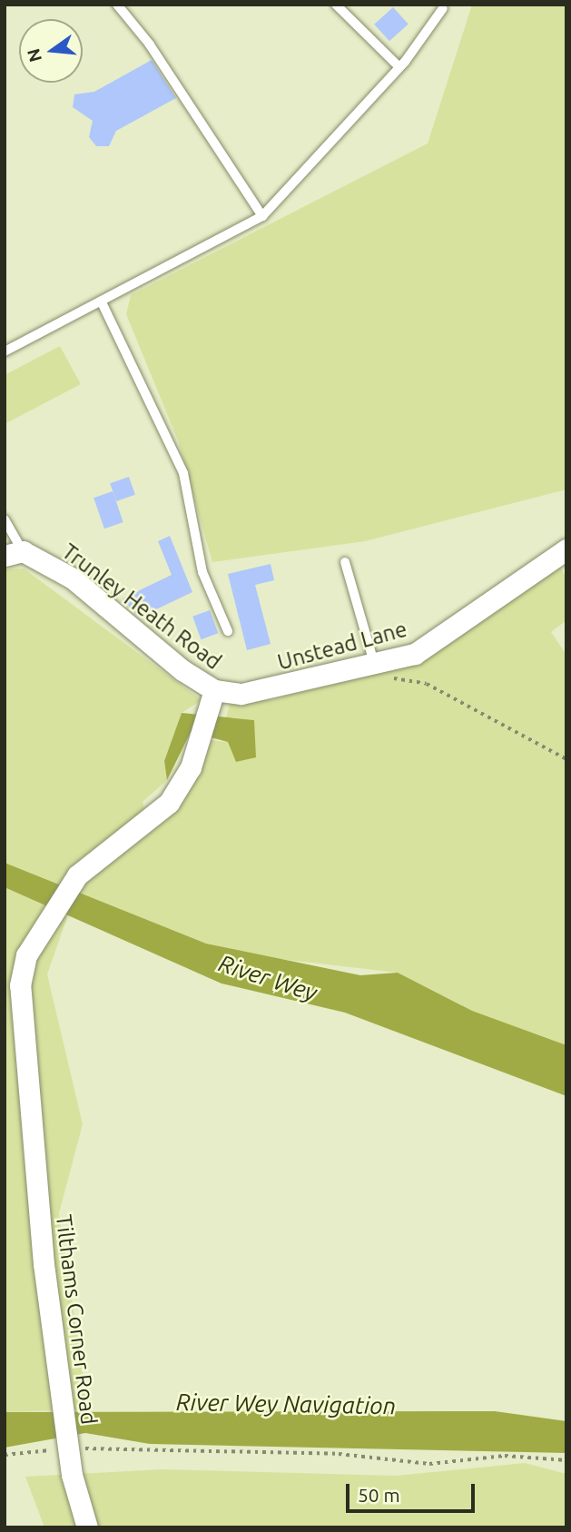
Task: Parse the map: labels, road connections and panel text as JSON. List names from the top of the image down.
{
  "streets": {
    "street": ["Trunley Heath Road", "Unstead Lane", "Tilthams Corner Road"]
  },
  "crossings": [
    ["Trunley Heath Road", "Unstead Lane"],
    ["Trunley Heath Road", "Tilthams Corner Road"],
    ["Unstead Lane", "Tilthams Corner Road"]
  ],
  "water": ["River Wey", "River Wey Navigation"],
  "scale_bar": "50 m",
  "north": "left"
}
